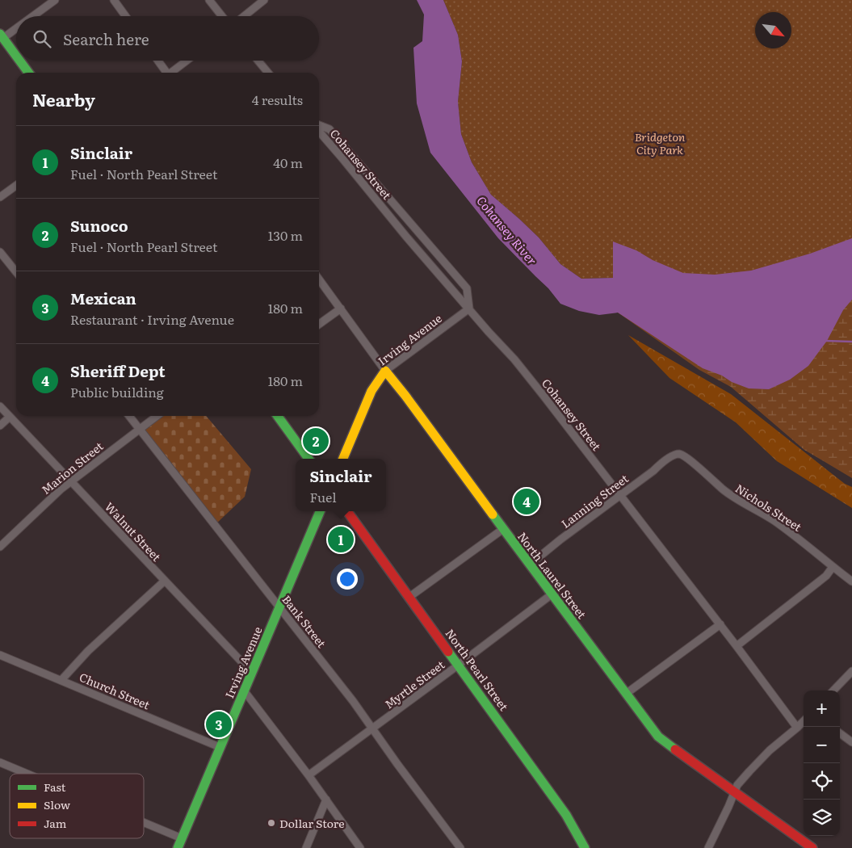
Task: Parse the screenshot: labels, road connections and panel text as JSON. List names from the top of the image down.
{
  "streets": {
    "main road": ["Irving Avenue", "North Laurel Street", "North Pearl Street"],
    "street": [
      "Cohansey Street",
      "Marion Street",
      "Lanning Street",
      "Nichols Street",
      "Walnut Street",
      "Bank Street",
      "Myrtle Street",
      "Church Street"
    ]
  },
  "crossings": [
    ["Cohansey Street", "Irving Avenue"],
    ["Cohansey Street", "Lanning Street"],
    ["Irving Avenue", "Walnut Street"],
    ["Irving Avenue", "North Laurel Street"],
    ["Irving Avenue", "Bank Street"],
    ["Irving Avenue", "Church Street"],
    ["Marion Street", "Walnut Street"],
    ["Marion Street", "Bank Street"],
    ["Lanning Street", "Nichols Street"],
    ["Lanning Street", "North Laurel Street"],
    ["North Laurel Street", "Myrtle Street"],
    ["Bank Street", "Myrtle Street"],
    ["North Pearl Street", "Myrtle Street"]
  ],
  "water": ["Cohansey River"],
  "parks": ["Bridgeton City Park"],
  "places": ["Dollar Store"],
  "legend": ["Fast", "Slow", "Jam"],
  "north": "bottom right",
  "page": {
    "search": "Search here",
    "heading": ["Nearby", "4 results"],
    "list": [
      {
        "mark": "1",
        "name": "Sinclair",
        "note": "Fuel · North Pearl Street",
        "value": "40 m"
      },
      {
        "mark": "2",
        "name": "Sunoco",
        "note": "Fuel · North Pearl Street",
        "value": "130 m"
      },
      {
        "mark": "3",
        "name": "Mexican",
        "note": "Restaurant · Irving Avenue",
        "value": "180 m"
      },
      {
        "mark": "4",
        "name": "Sheriff Dept",
        "note": "Public building",
        "value": "180 m"
      }
    ],
    "pins": [
      "2",
      "4",
      "1",
      "3"
    ],
    "popup": ["Sinclair", "Fuel"],
    "map_buttons": ["+", "−"]
  }
}
